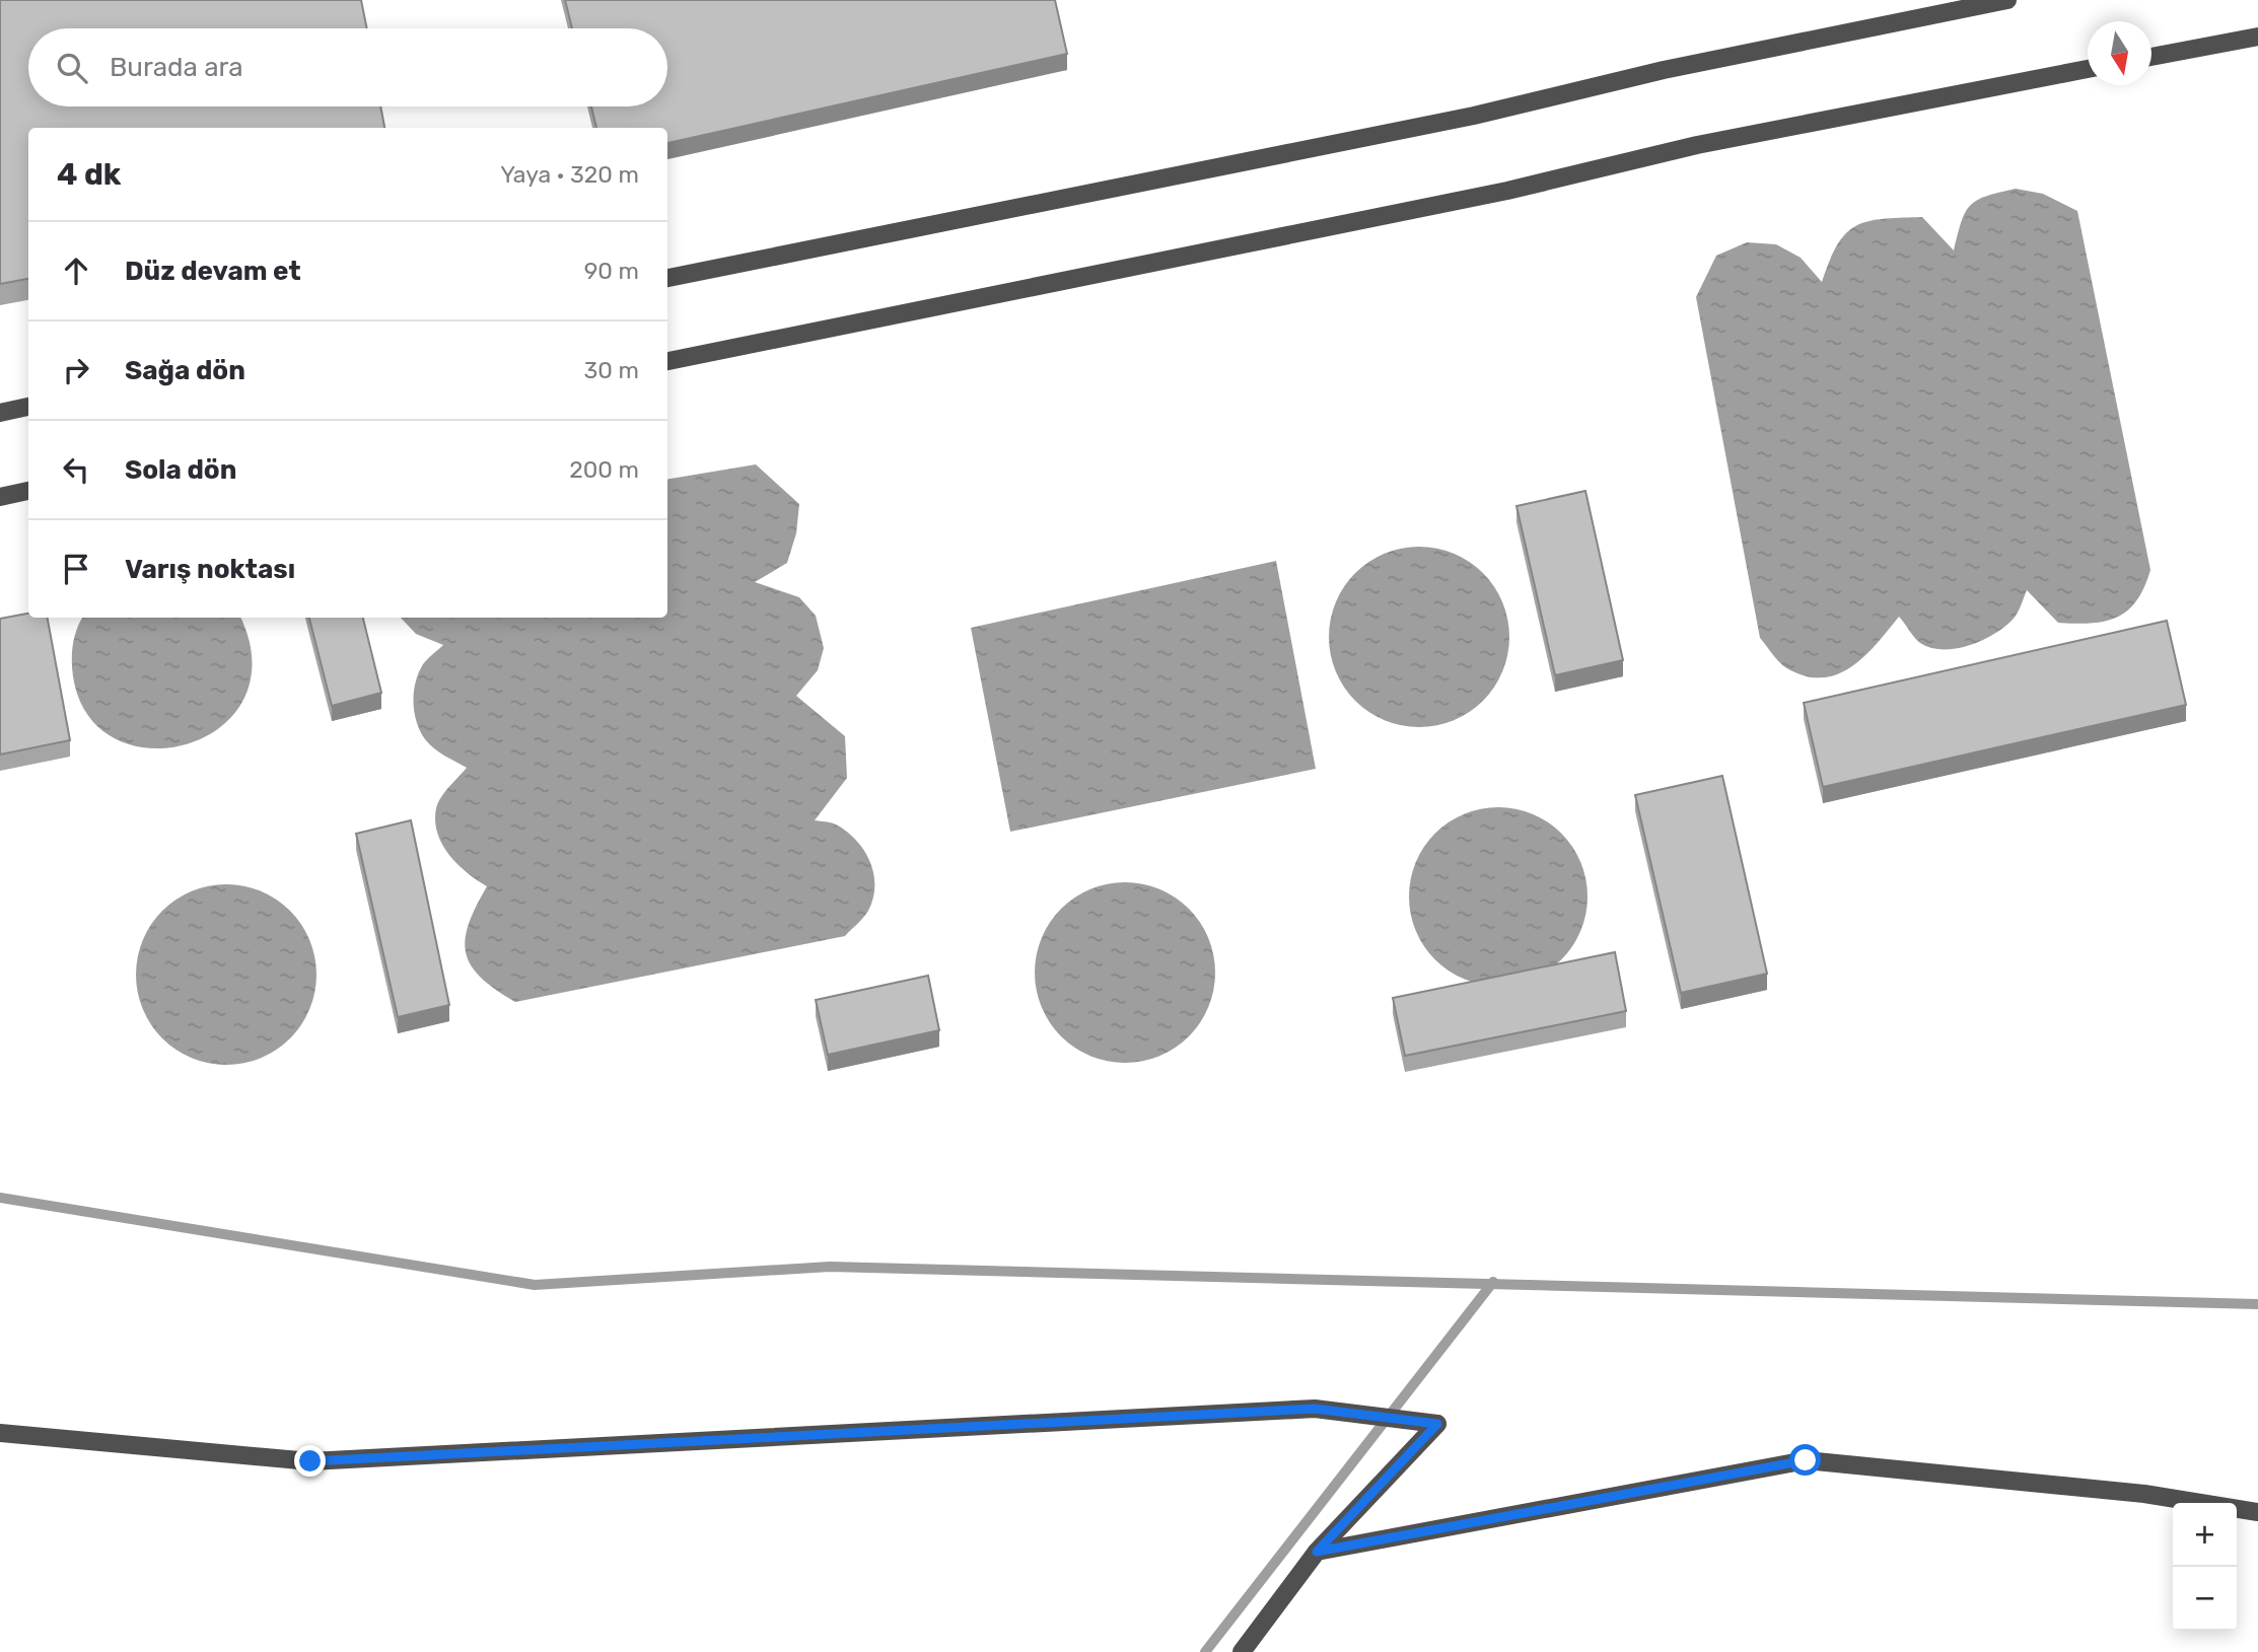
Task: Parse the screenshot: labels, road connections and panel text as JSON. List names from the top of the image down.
{
  "north": "bottom",
  "page": {
    "search": "Burada ara",
    "heading": ["4 dk", "Yaya · 320 m"],
    "list": [
      ["Düz devam et", "90 m"],
      ["Sağa dön", "30 m"],
      ["Sola dön", "200 m"],
      "Varış noktası"
    ],
    "map_buttons": ["+", "−"]
  }
}
